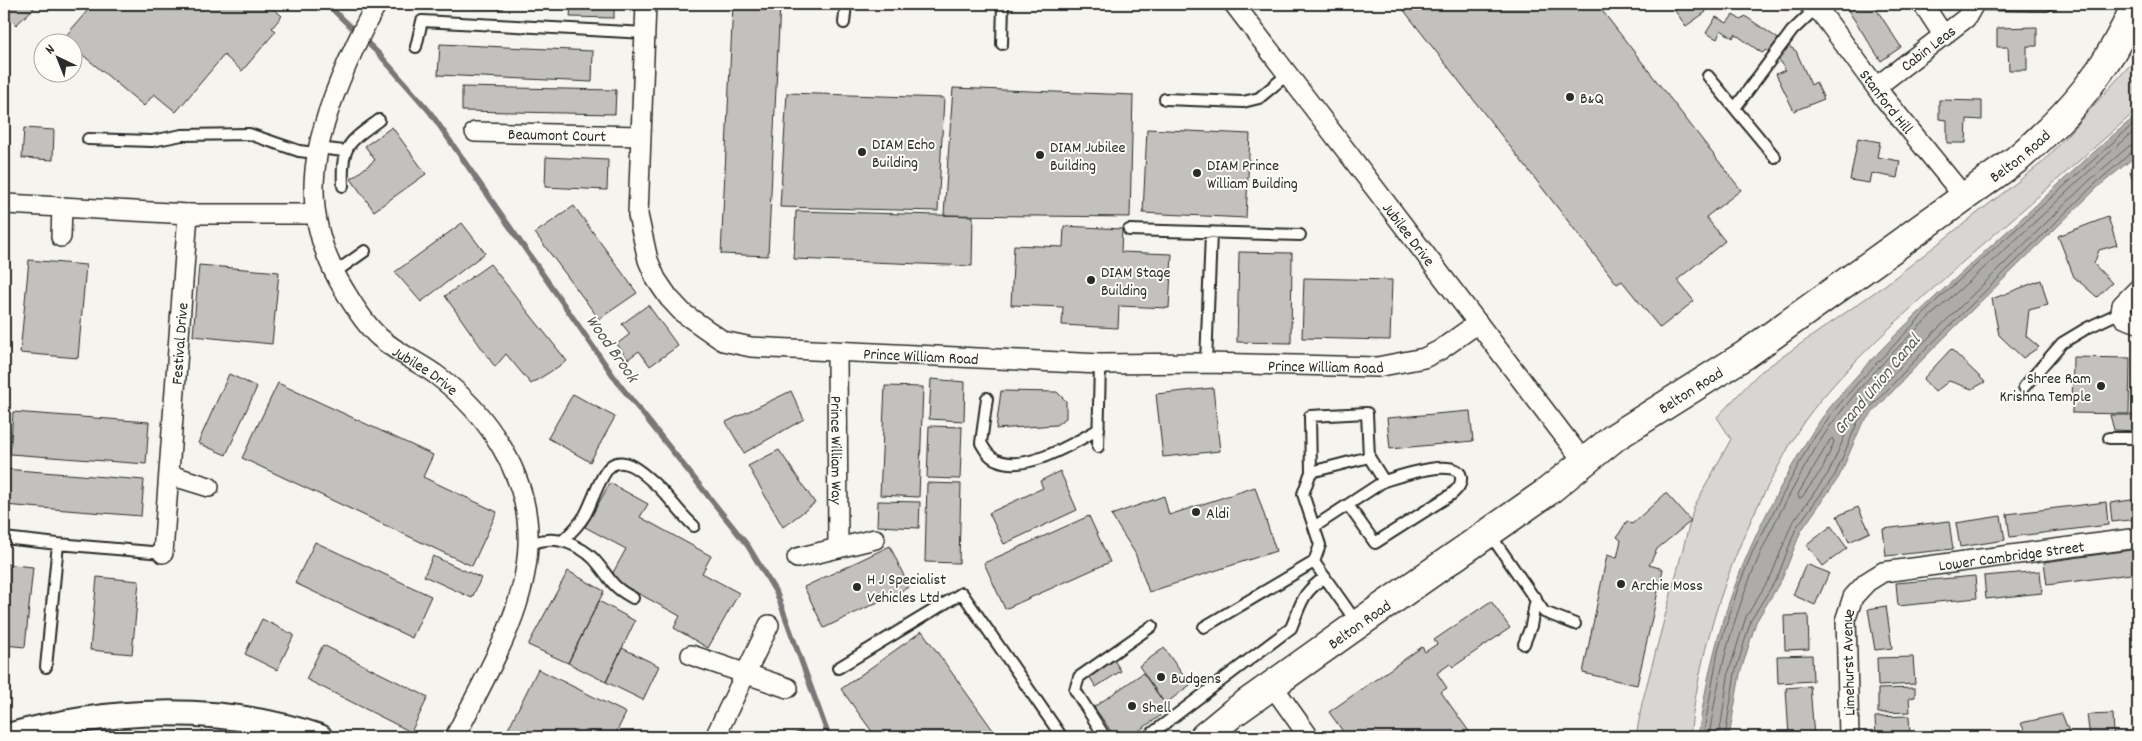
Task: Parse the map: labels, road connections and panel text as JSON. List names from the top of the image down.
{
  "streets": {
    "main road": ["Belton Road"],
    "street": [
      "Cabin Leas",
      "Stanford Hill",
      "Beaumont Court",
      "Jubilee Drive",
      "Festival Drive",
      "Prince William Road",
      "Prince William Way",
      "Lower Cambridge Street",
      "Limehurst Avenue"
    ]
  },
  "crossings": [
    ["Cabin Leas", "Stanford Hill"],
    ["Stanford Hill", "Belton Road"],
    ["Beaumont Court", "Prince William Road"],
    ["Belton Road", "Jubilee Drive"],
    ["Jubilee Drive", "Prince William Road"],
    ["Prince William Road", "Prince William Way"],
    ["Lower Cambridge Street", "Limehurst Avenue"]
  ],
  "water": ["Wood Brook", "Grand Union Canal"],
  "places": [
    "B&Q",
    "DIAM Echo Building",
    "DIAM Jubilee Building",
    "DIAM Prince William Building",
    "DIAM Stage Building",
    "Shree Ram Krishna Temple",
    "Aldi",
    "Archie Moss",
    "H J Specialist Vehicles Ltd",
    "Budgens",
    "Shell"
  ],
  "north": "top left"
}
